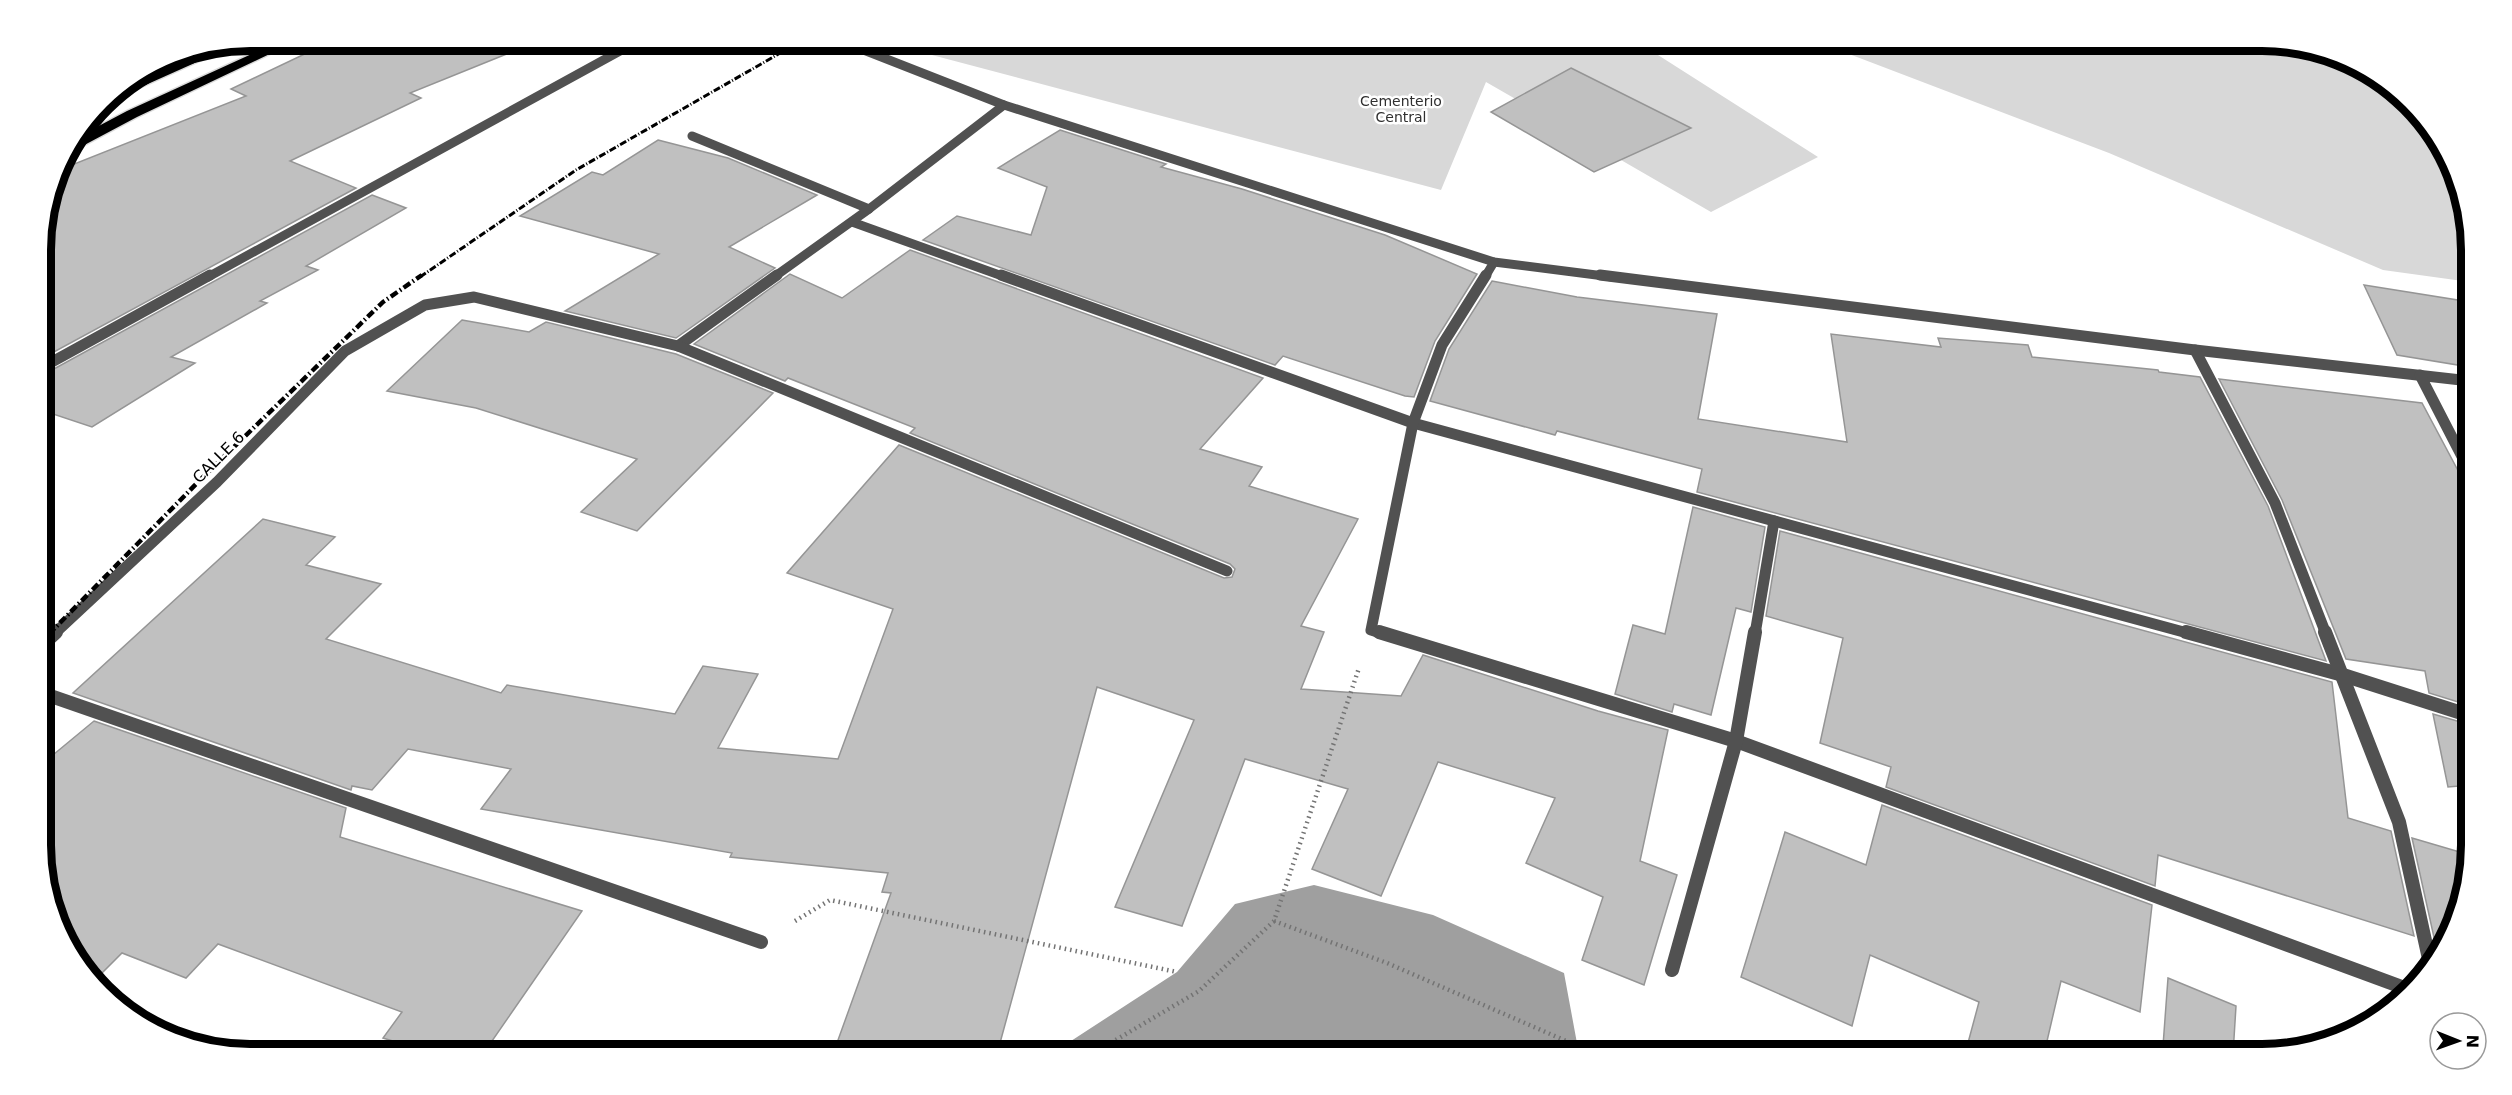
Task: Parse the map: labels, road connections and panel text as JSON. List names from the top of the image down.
{
  "streets": {
    "street": ["CALLE 6"]
  },
  "parks": ["Cementerio Central"],
  "north": "right"
}
